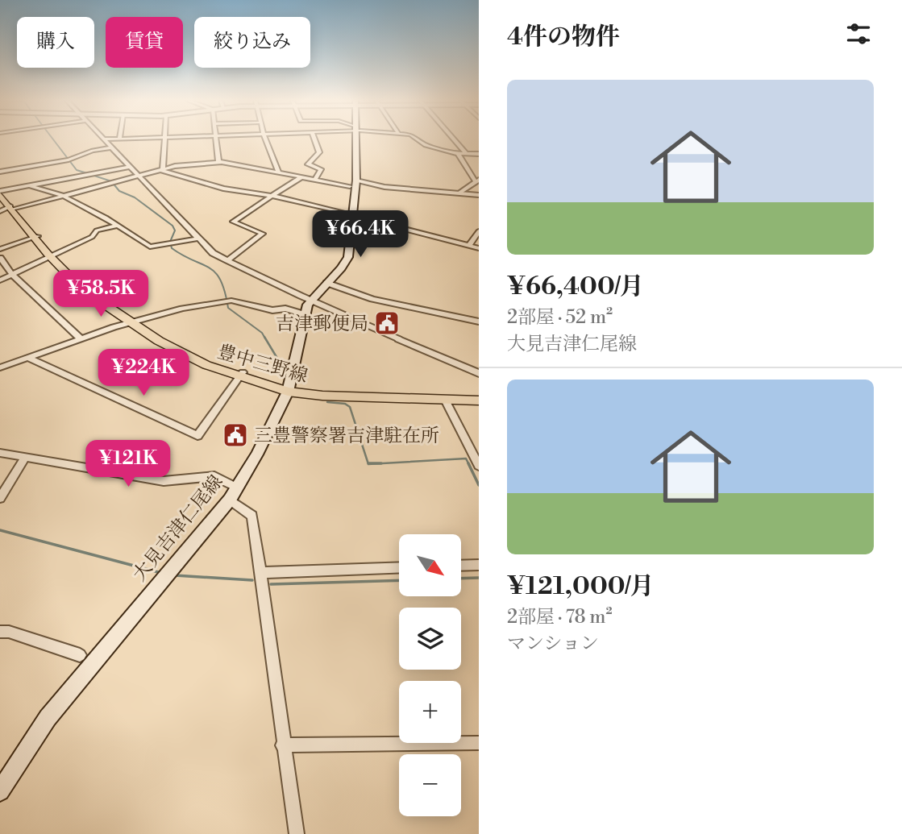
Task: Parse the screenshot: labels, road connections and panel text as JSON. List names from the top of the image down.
{
  "streets": {
    "main road": ["豊中三野線", "大見吉津仁尾線"]
  },
  "crossings": [
    ["豊中三野線", "大見吉津仁尾線"]
  ],
  "places": {
    "public building": ["吉津郵便局", "三豊警察署吉津駐在所"]
  },
  "north": "bottom right",
  "page": {
    "heading": "4件の物件",
    "chip": ["購入", "賃貸", "絞り込み"],
    "list": [
      {
        "name": "¥66,400/月",
        "note": "2部屋 · 52 m² · 大見吉津仁尾線"
      },
      {
        "name": "¥121,000/月",
        "note": "2部屋 · 78 m² · マンション"
      }
    ],
    "price": [
      "¥66.4K",
      "¥58.5K",
      "¥224K",
      "¥121K"
    ],
    "map_buttons": ["+", "−"]
  }
}
